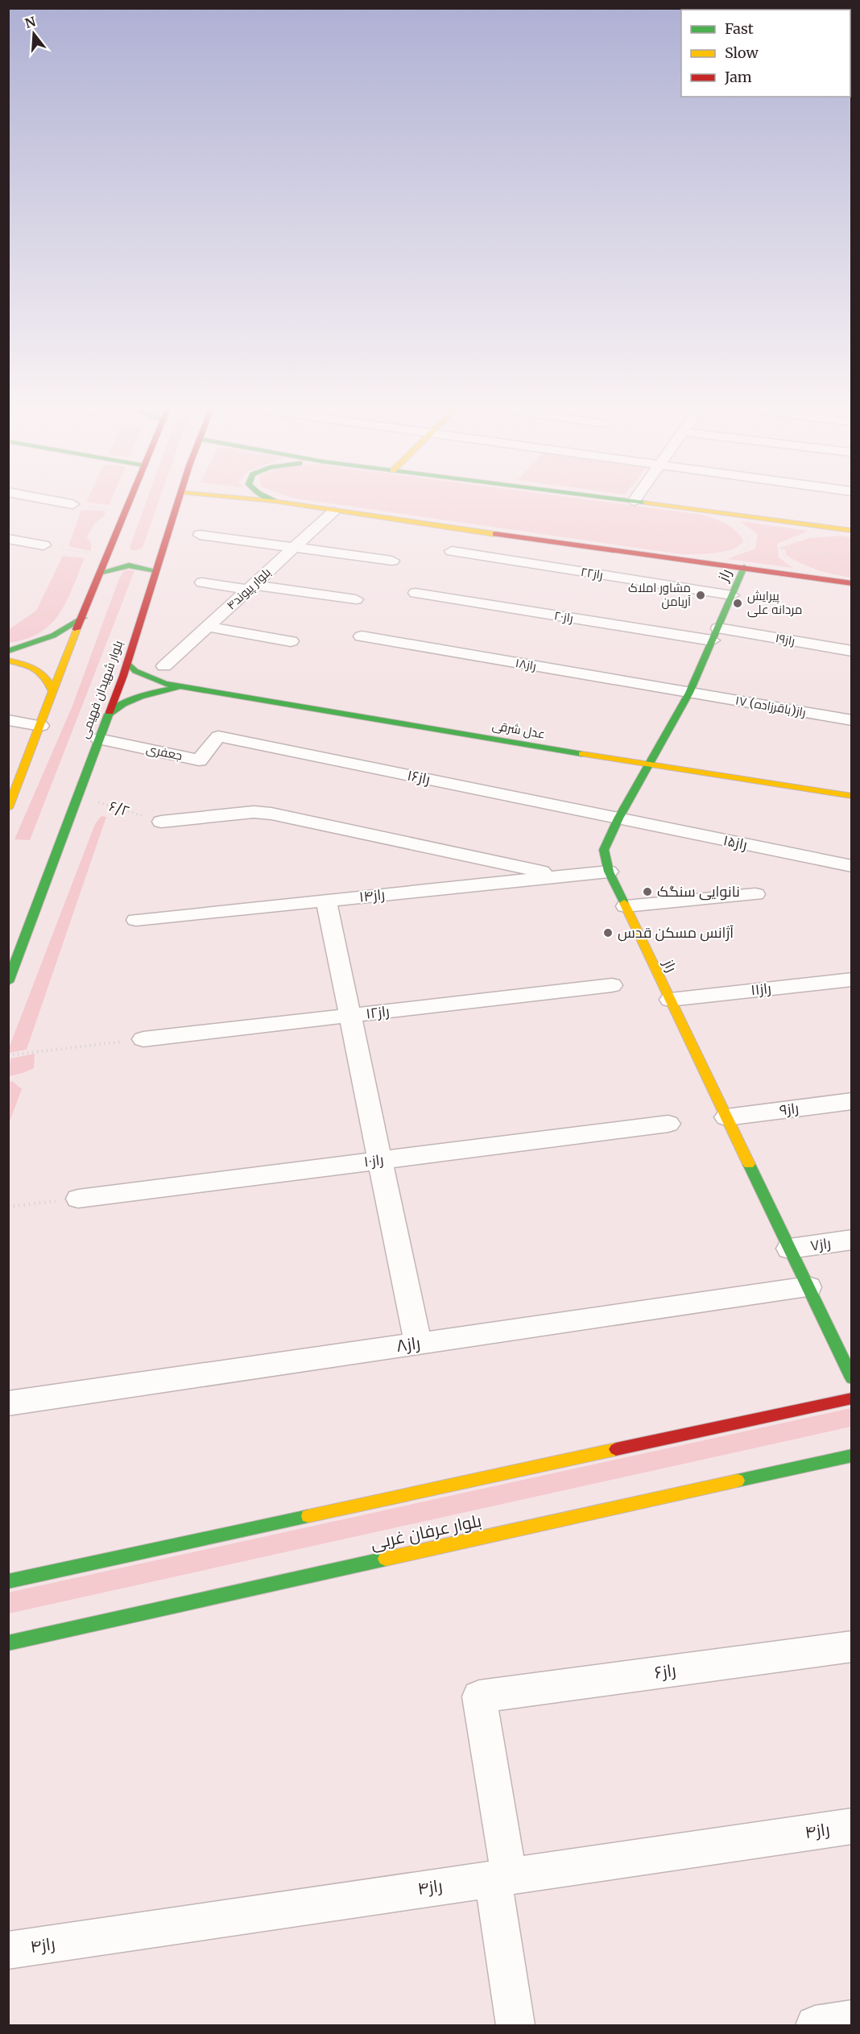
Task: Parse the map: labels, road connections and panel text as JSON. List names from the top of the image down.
{
  "streets": {
    "street": [
      "راز۲۲",
      "راز",
      "بلوار پیوند۴",
      "راز۲۰",
      "راز۱۹",
      "راز۱۸",
      "بلوار شهیدان فهیمی",
      "۱۷ راز(باقرزاده)",
      "عدل شرقی",
      "جعفری",
      "راز۱۶",
      "راز۱۵",
      "راز۱۴",
      "راز۱۱",
      "راز۱۲",
      "راز۹",
      "راز۱۰",
      "راز۷",
      "راز۸",
      "بلوار عرفان غربی",
      "راز۶",
      "راز۴"
    ],
    "path": ["۶/۲"]
  },
  "crossings": [
    ["راز۲۲", "راز"],
    ["راز", "راز۲۰"],
    ["راز", "راز۱۹"],
    ["راز", "راز۱۸"],
    ["راز", "۱۷ راز(باقرزاده)"],
    ["راز", "عدل شرقی"],
    ["راز", "راز۱۶"],
    ["راز", "راز۱۵"],
    ["راز", "راز۱۴"],
    ["راز", "راز۱۱"],
    ["راز", "راز۹"],
    ["راز", "راز۷"],
    ["راز", "راز۸"],
    ["راز۲۰", "راز۱۹"],
    ["راز۱۸", "۱۷ راز(باقرزاده)"],
    ["بلوار شهیدان فهیمی", "جعفری"],
    ["بلوار شهیدان فهیمی", "۶/۲"],
    ["جعفری", "راز۱۶"],
    ["راز۱۶", "راز۱۵"],
    ["راز۶", "راز۴"]
  ],
  "places": [
    "مشاور املاک آریامن",
    "پیرایش مردانه علی",
    "نانوایی سنگک",
    "آژانس مسکن قدس"
  ],
  "legend": ["Fast", "Slow", "Jam"],
  "north": "top"
}
